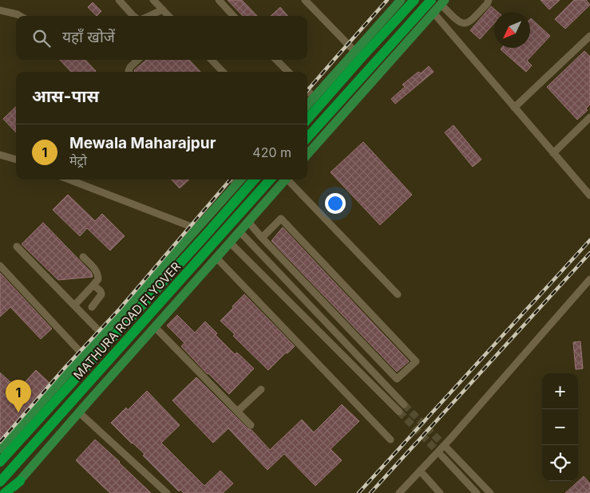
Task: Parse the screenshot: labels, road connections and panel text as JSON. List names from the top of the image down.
{
  "streets": {
    "highway": ["MATHURA ROAD FLYOVER"]
  },
  "north": "bottom left",
  "page": {
    "search": "यहाँ खोजें",
    "heading": "आस-पास",
    "list": [
      {
        "mark": "1",
        "name": "Mewala Maharajpur",
        "note": "मेट्रो",
        "value": "420 m"
      }
    ],
    "map_buttons": ["+", "−"],
    "pins": "1"
  }
}
